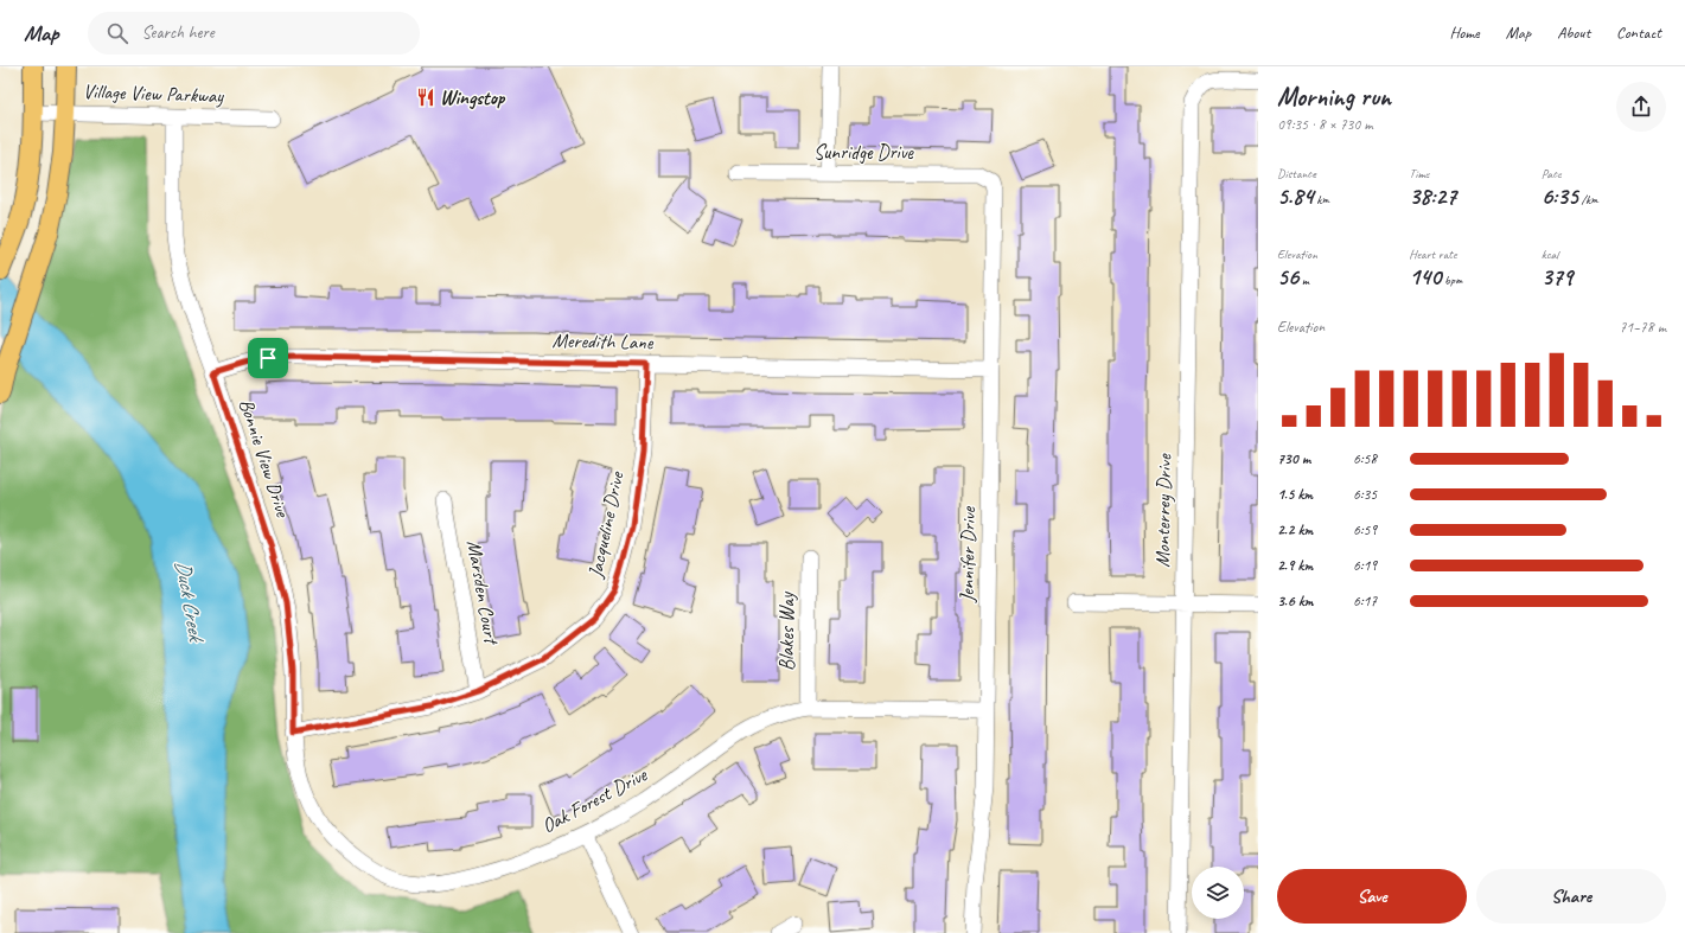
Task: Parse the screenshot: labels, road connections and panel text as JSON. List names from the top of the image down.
{
  "streets": {
    "street": [
      "Village View Parkway",
      "Sunridge Drive",
      "Meredith Lane",
      "Bonnie View Drive",
      "Monterrey Drive",
      "Jacqueline Drive",
      "Jennifer Drive",
      "Marsden Court",
      "Blakes Way",
      "Oak Forest Drive"
    ]
  },
  "crossings": [
    ["Village View Parkway", "Bonnie View Drive"],
    ["Sunridge Drive", "Jennifer Drive"],
    ["Meredith Lane", "Bonnie View Drive"],
    ["Meredith Lane", "Jacqueline Drive"],
    ["Meredith Lane", "Jennifer Drive"],
    ["Bonnie View Drive", "Jacqueline Drive"],
    ["Bonnie View Drive", "Oak Forest Drive"],
    ["Jacqueline Drive", "Marsden Court"],
    ["Jacqueline Drive", "Oak Forest Drive"],
    ["Jennifer Drive", "Oak Forest Drive"],
    ["Blakes Way", "Oak Forest Drive"]
  ],
  "water": ["Duck Creek"],
  "places": {
    "restaurant": ["Wingstop"]
  },
  "page": {
    "header": "Map",
    "search": "Search here",
    "nav": [
      "Home",
      "Map",
      "About",
      "Contact"
    ],
    "heading": ["Morning run", "09:35 · 8 × 730 m"],
    "stats": [
      ["Distance", "5.84 km"],
      ["Time", "38:27"],
      ["Pace", "6:35 /km"],
      ["Elevation", "56 m"],
      ["Heart rate", "140 bpm"],
      ["kcal", "379"]
    ],
    "chart": ["Elevation", "71–78 m"],
    "list": [
      {
        "name": "730 m",
        "note": "6:58"
      },
      {
        "name": "1.5 km",
        "note": "6:35"
      },
      {
        "name": "2.2 km",
        "note": "6:59"
      },
      {
        "name": "2.9 km",
        "note": "6:19"
      },
      {
        "name": "3.6 km",
        "note": "6:17"
      }
    ],
    "buttons": ["Save", "Share"]
  }
}
